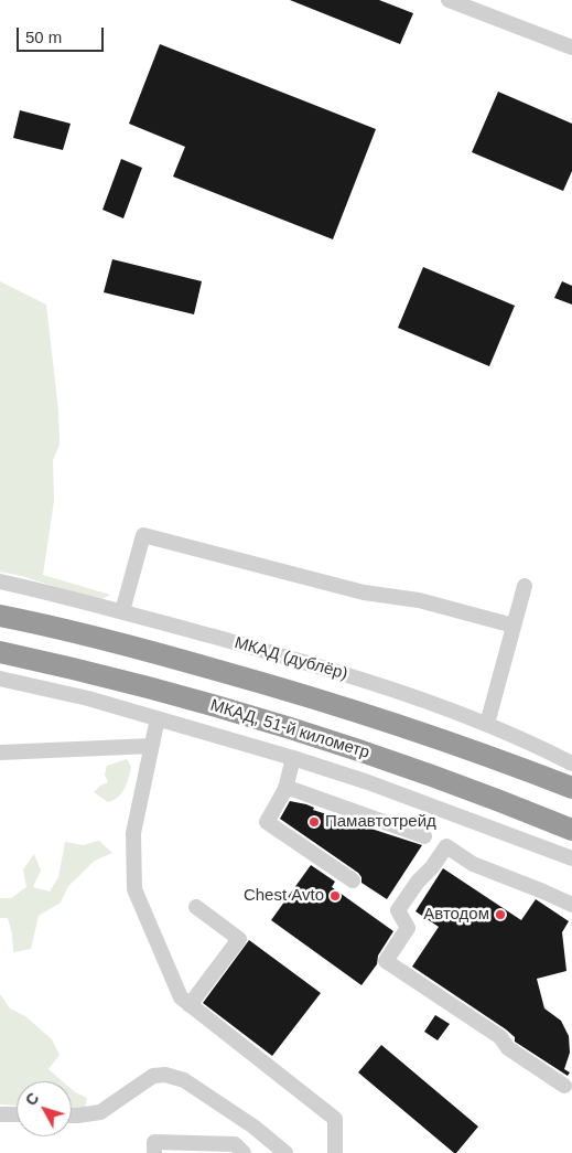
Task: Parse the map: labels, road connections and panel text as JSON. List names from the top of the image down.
{
  "streets": {
    "highway": ["МКАД, 51-й километр"],
    "street": ["МКАД (дублёр)"]
  },
  "places": ["Памавтотрейд", "Chest Avto", "Автодом"],
  "scale_bar": "50 m",
  "north": "top left"
}
